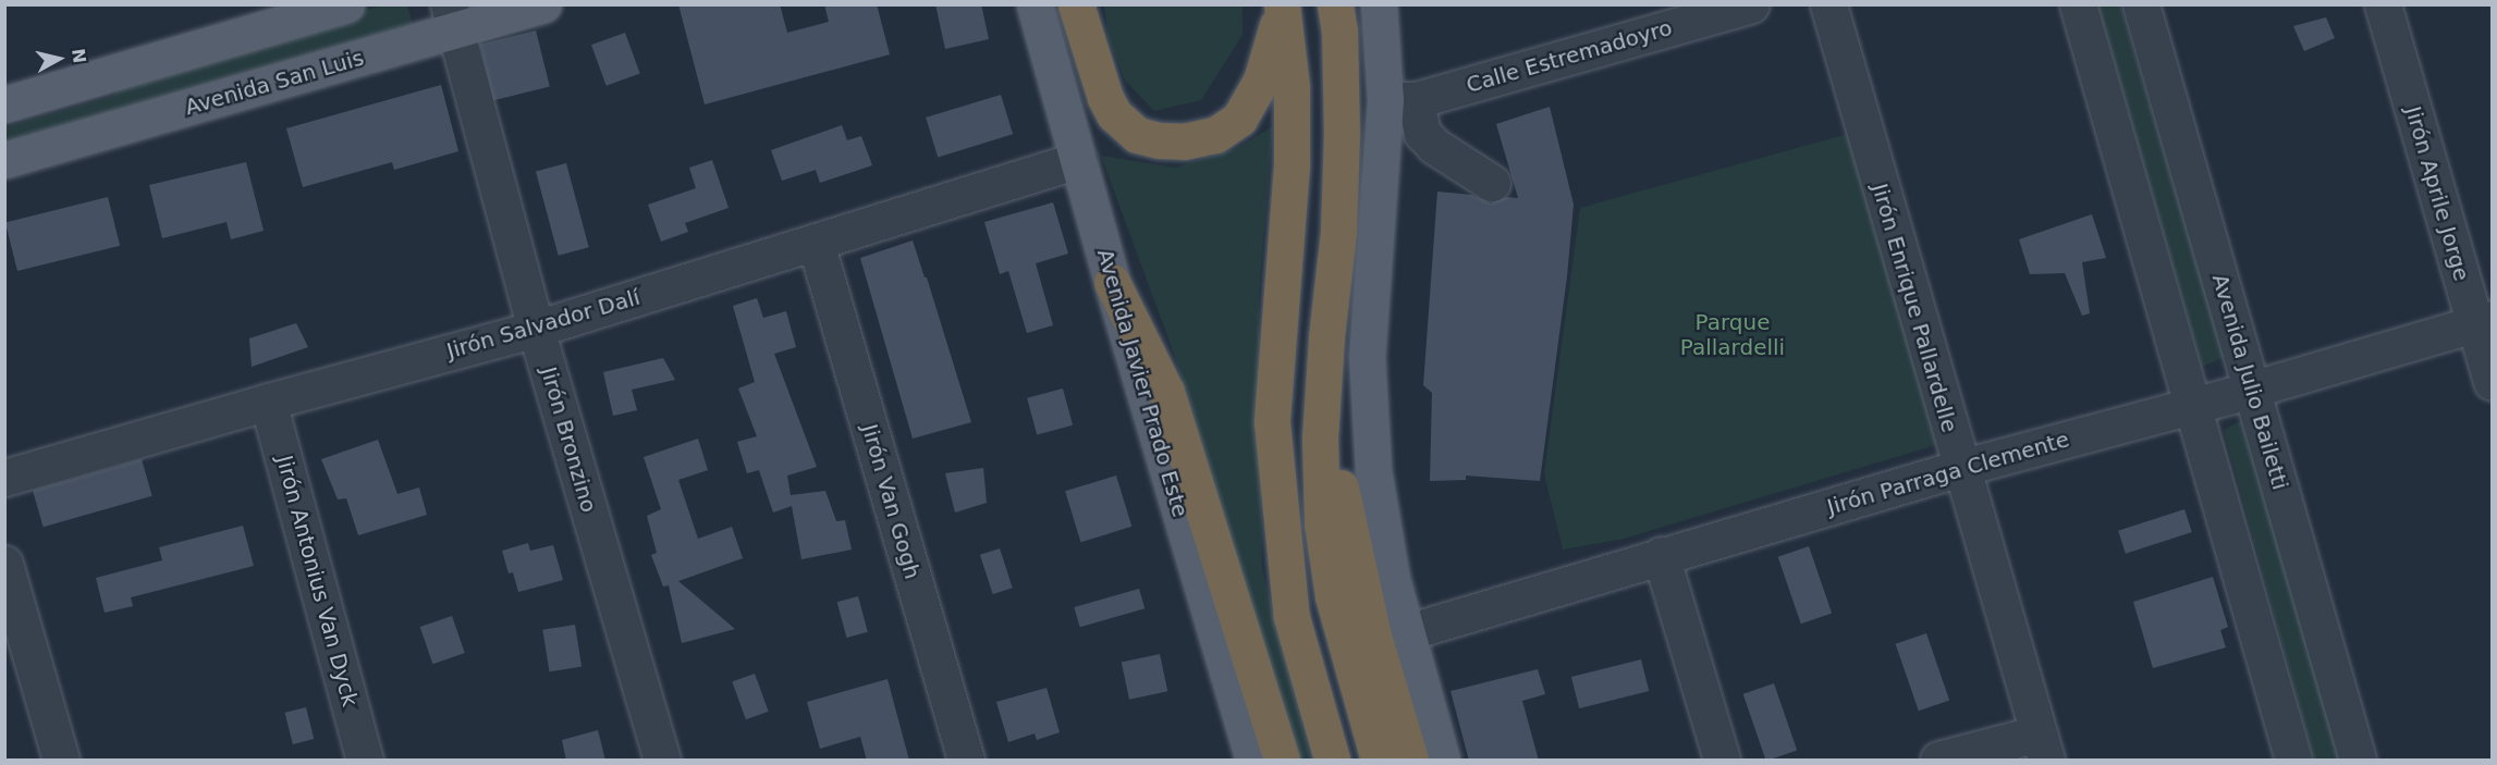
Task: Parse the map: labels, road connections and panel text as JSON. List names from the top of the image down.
{
  "streets": {
    "main road": ["Avenida San Luis", "Avenida Javier Prado Este"],
    "street": [
      "Calle Estremadoyro",
      "Jirón Aprile Jorge",
      "Jirón Enrique Pallardelle",
      "Jirón Salvador Dalí",
      "Avenida Julio Bailetti",
      "Jirón Bronzino",
      "Jirón Parraga Clemente",
      "Jirón Van Gogh",
      "Jirón Antonius Van Dyck"
    ]
  },
  "crossings": [
    ["Avenida San Luis", "Jirón Bronzino"],
    ["Jirón Aprile Jorge", "Jirón Parraga Clemente"],
    ["Jirón Enrique Pallardelle", "Jirón Parraga Clemente"],
    ["Jirón Salvador Dalí", "Avenida Javier Prado Este"],
    ["Jirón Salvador Dalí", "Jirón Bronzino"],
    ["Jirón Salvador Dalí", "Jirón Van Gogh"],
    ["Jirón Salvador Dalí", "Jirón Antonius Van Dyck"],
    ["Avenida Julio Bailetti", "Jirón Parraga Clemente"]
  ],
  "parks": ["Parque Pallardelli"],
  "north": "right"
}
